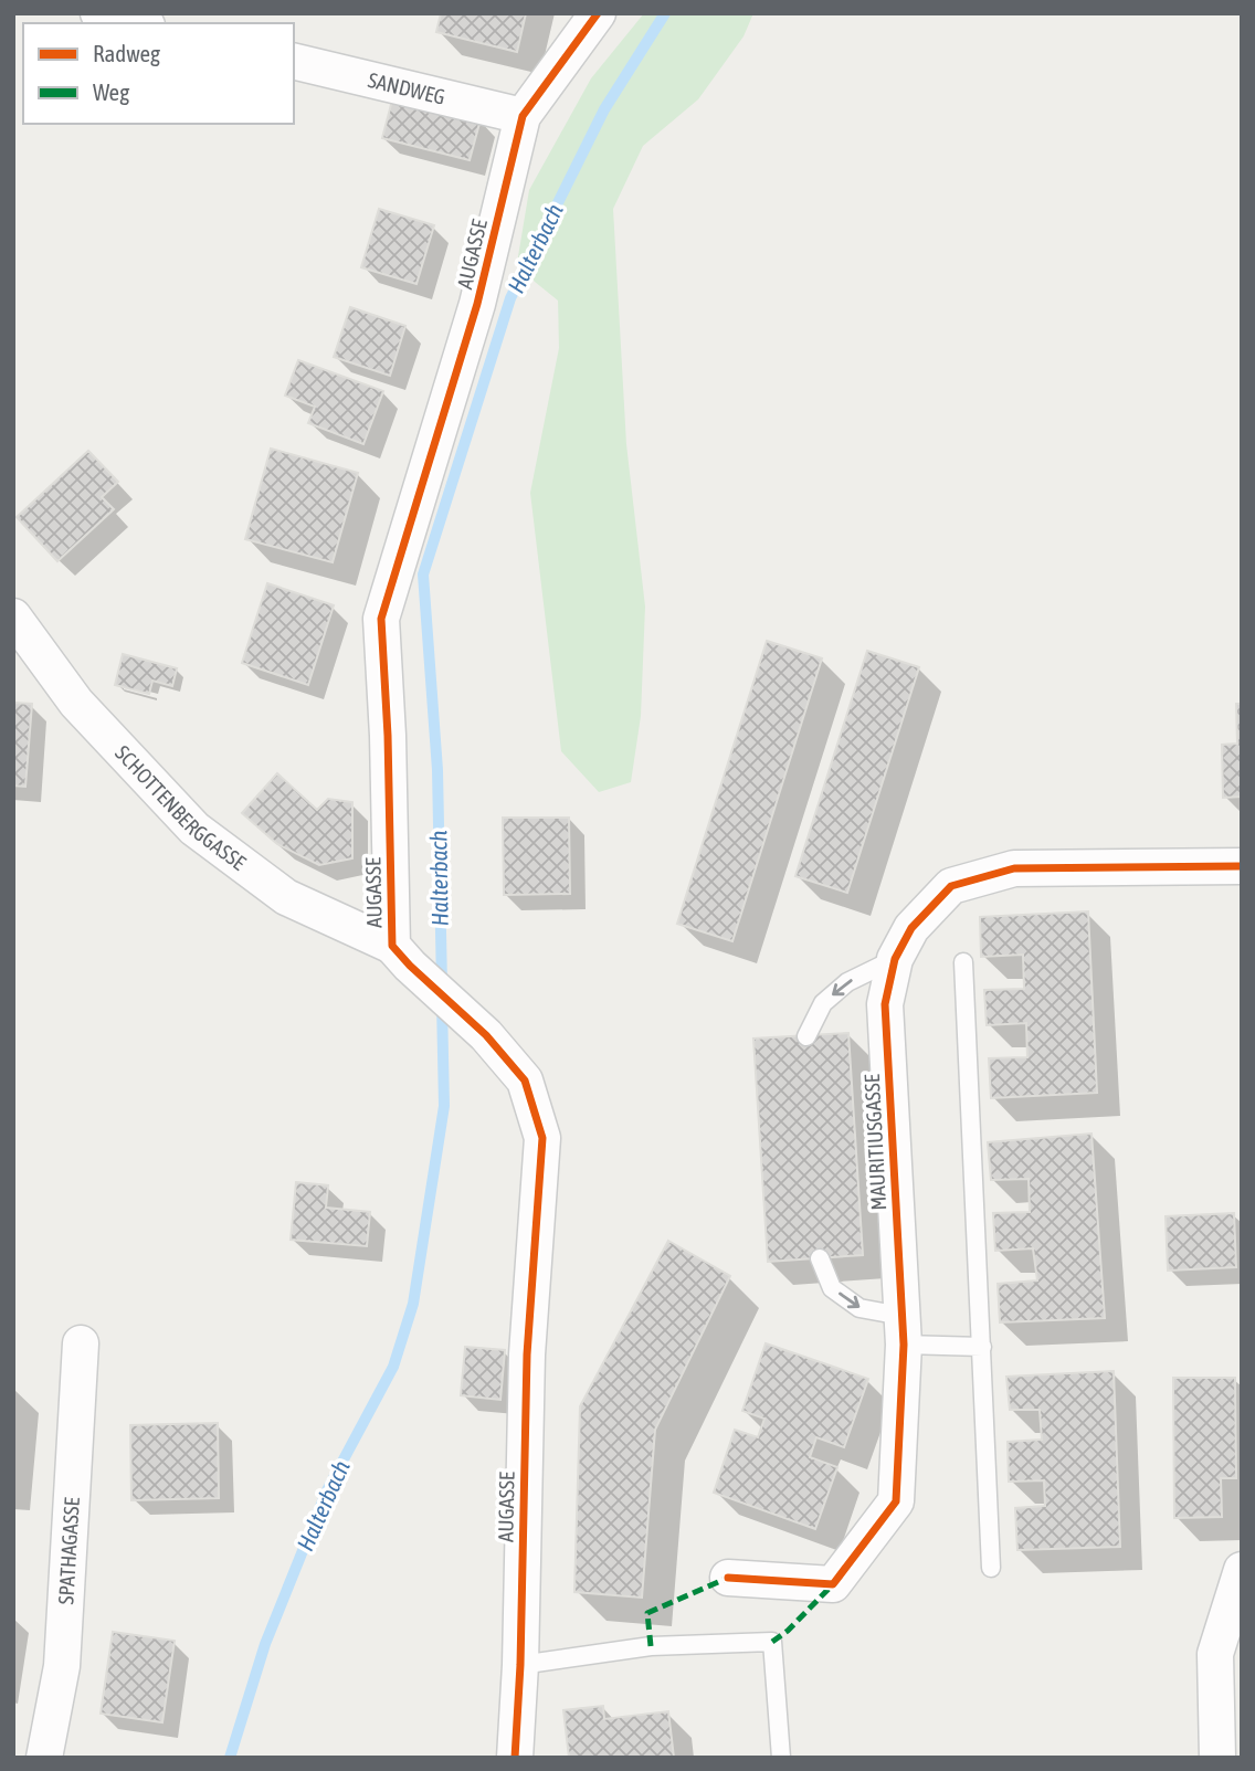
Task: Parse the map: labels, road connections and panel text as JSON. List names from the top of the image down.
{
  "streets": {
    "street": [
      "SANDWEG",
      "AUGASSE",
      "SCHOTTENBERGGASSE",
      "MAURITIUSGASSE",
      "SPATHAGASSE"
    ]
  },
  "crossings": [
    ["SANDWEG", "AUGASSE"],
    ["AUGASSE", "SCHOTTENBERGGASSE"]
  ],
  "water": ["Halterbach"],
  "legend": ["Radweg", "Weg"]
}
